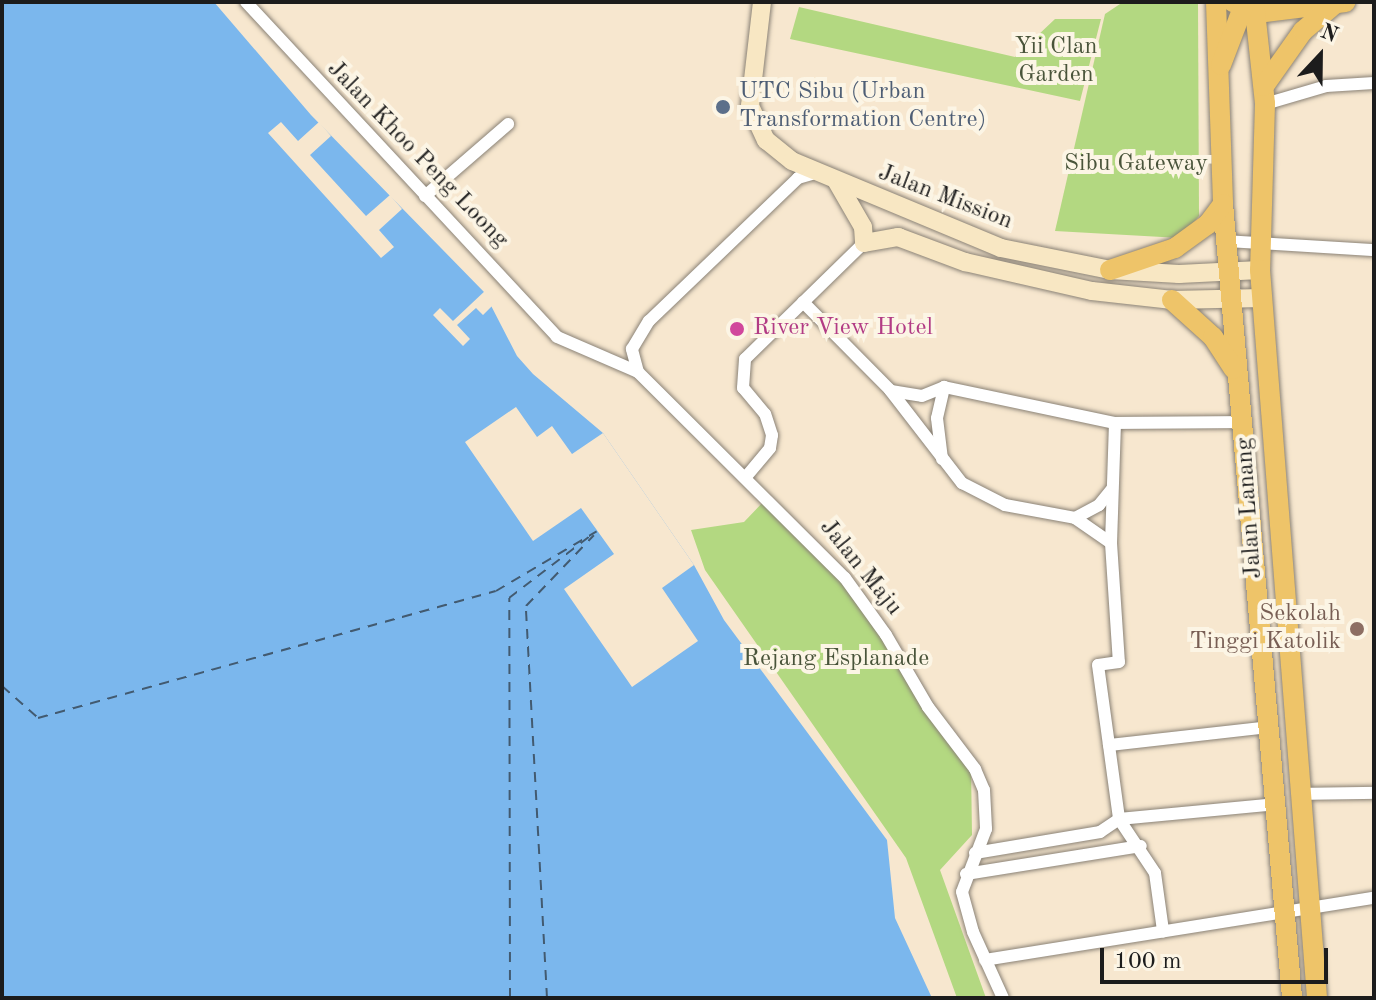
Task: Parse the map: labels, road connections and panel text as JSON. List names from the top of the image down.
{
  "streets": {
    "main road": ["Jalan Lanang"],
    "street": ["Jalan Khoo Peng Loong", "Jalan Mission", "Jalan Maju"]
  },
  "crossings": [
    ["Jalan Khoo Peng Loong", "Jalan Maju"],
    ["Jalan Mission", "Jalan Lanang"]
  ],
  "parks": ["Yii Clan Garden", "Sibu Gateway", "Rejang Esplanade"],
  "places": ["UTC Sibu (Urban Transformation Centre)", "River View Hotel", "Sekolah Tinggi Katolik"],
  "scale_bar": "100 m",
  "north": "top"
}
